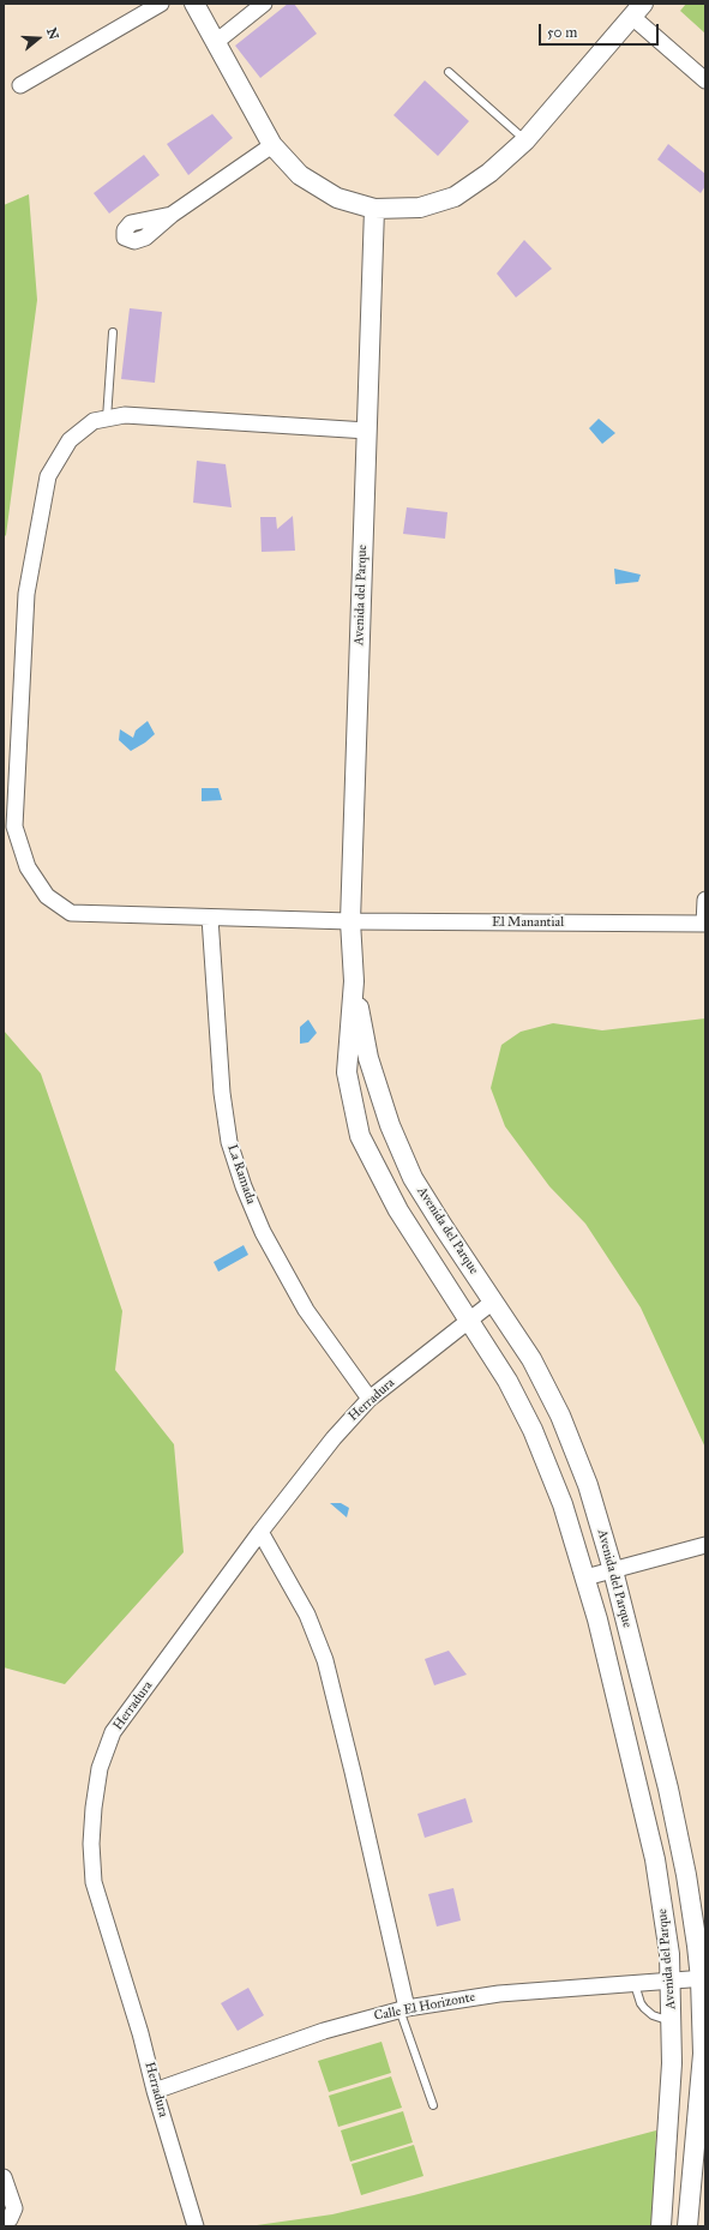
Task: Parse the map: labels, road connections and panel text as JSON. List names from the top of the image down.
{
  "streets": {
    "street": [
      "Avenida del Parque",
      "El Manantial",
      "La Ramada",
      "Herradura",
      "Calle El Horizonte"
    ]
  },
  "crossings": [
    ["Avenida del Parque", "El Manantial"],
    ["Avenida del Parque", "Herradura"],
    ["Avenida del Parque", "Calle El Horizonte"],
    ["El Manantial", "La Ramada"],
    ["La Ramada", "Herradura"],
    ["Herradura", "Calle El Horizonte"]
  ],
  "scale_bar": "50 m",
  "north": "right"
}
